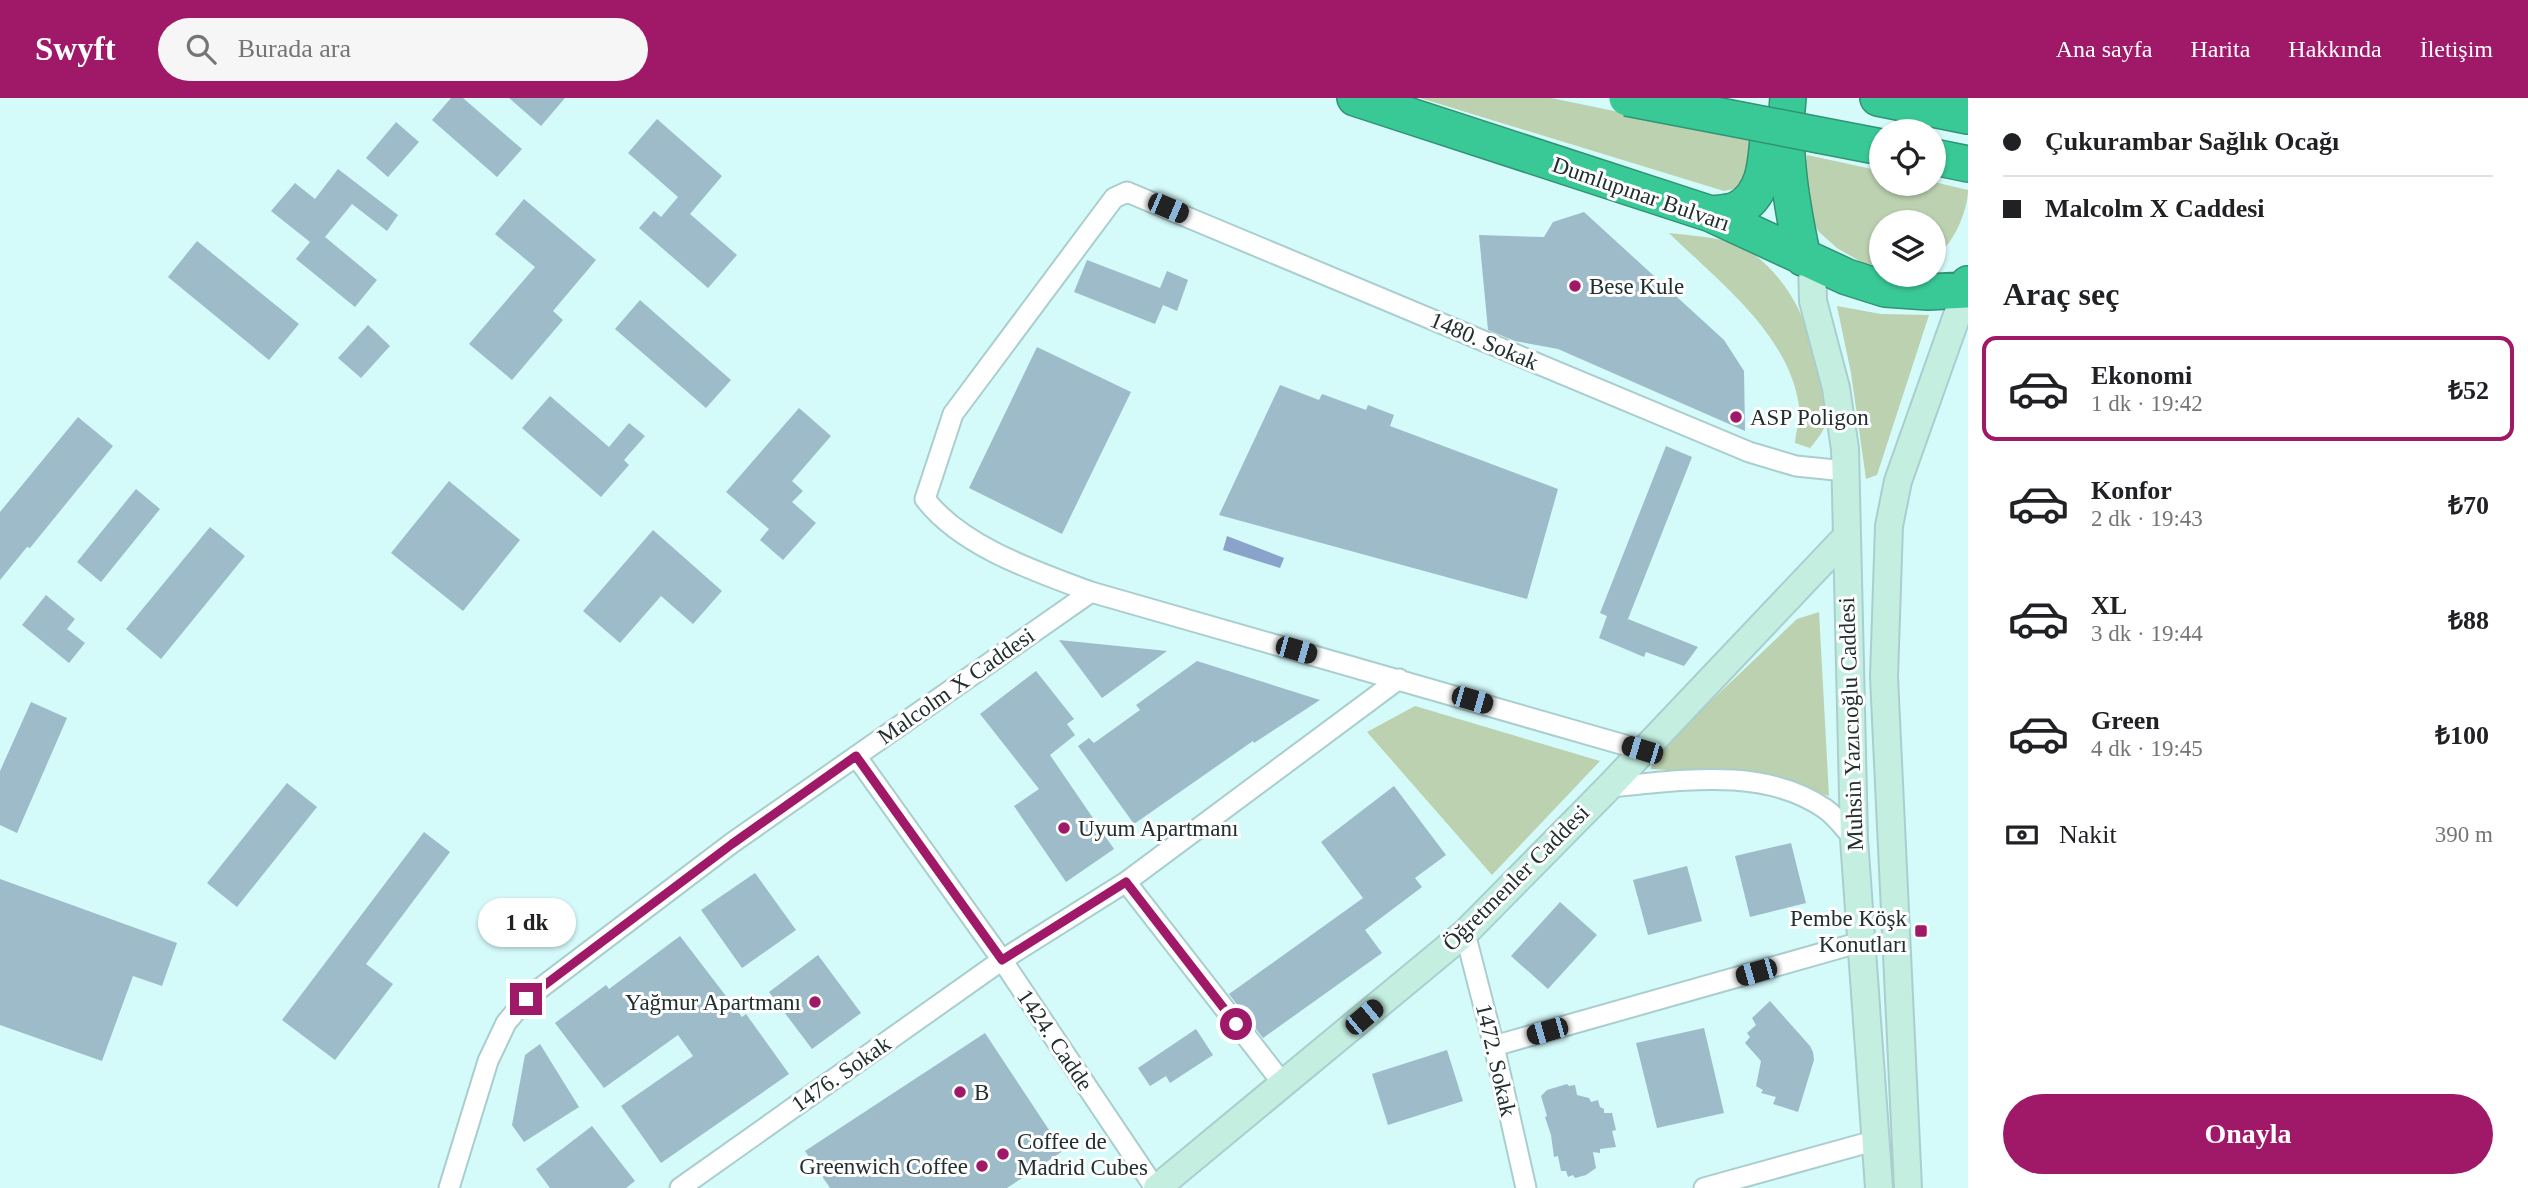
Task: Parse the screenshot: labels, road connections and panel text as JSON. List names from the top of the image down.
{
  "streets": {
    "highway": ["Dumlupınar Bulvarı"],
    "main road": ["Muhsin Yazıcıoğlu Caddesi", "Öğretmenler Caddesi"],
    "street": [
      "1480. Sokak",
      "Malcolm X Caddesi",
      "1424. Cadde",
      "1472. Sokak",
      "1476. Sokak"
    ]
  },
  "crossings": [
    ["Dumlupınar Bulvarı", "Muhsin Yazıcıoğlu Caddesi"],
    ["1480. Sokak", "Malcolm X Caddesi"],
    ["1480. Sokak", "Muhsin Yazıcıoğlu Caddesi"],
    ["Malcolm X Caddesi", "1424. Cadde"],
    ["Muhsin Yazıcıoğlu Caddesi", "Öğretmenler Caddesi"],
    ["Öğretmenler Caddesi", "1424. Cadde"],
    ["Öğretmenler Caddesi", "1472. Sokak"],
    ["1424. Cadde", "1476. Sokak"]
  ],
  "places": {
    "other": [
      "Bese Kule",
      "ASP Poligon",
      "Uyum Apartmanı",
      "Yağmur Apartmanı",
      "B",
      "Coffee de Madrid Cubes",
      "Greenwich Coffee"
    ],
    "transit": ["Pembe Köşk Konutları"]
  },
  "page": {
    "header": "Swyft",
    "search": "Burada ara",
    "nav": [
      "Ana sayfa",
      "Harita",
      "Hakkında",
      "İletişim"
    ],
    "banner": ["Çukurambar Sağlık Ocağı", "Malcolm X Caddesi"],
    "heading": "Araç seç",
    "list": [
      {
        "name": "Ekonomi",
        "note": "1 dk · 19:42",
        "value": "₺52"
      },
      {
        "name": "Konfor",
        "note": "2 dk · 19:43",
        "value": "₺70"
      },
      {
        "name": "XL",
        "note": "3 dk · 19:44",
        "value": "₺88"
      },
      {
        "name": "Green",
        "note": "4 dk · 19:45",
        "value": "₺100"
      }
    ],
    "pay": ["Nakit", "390 m"],
    "bubble": "1 dk",
    "buttons": "Onayla"
  }
}
